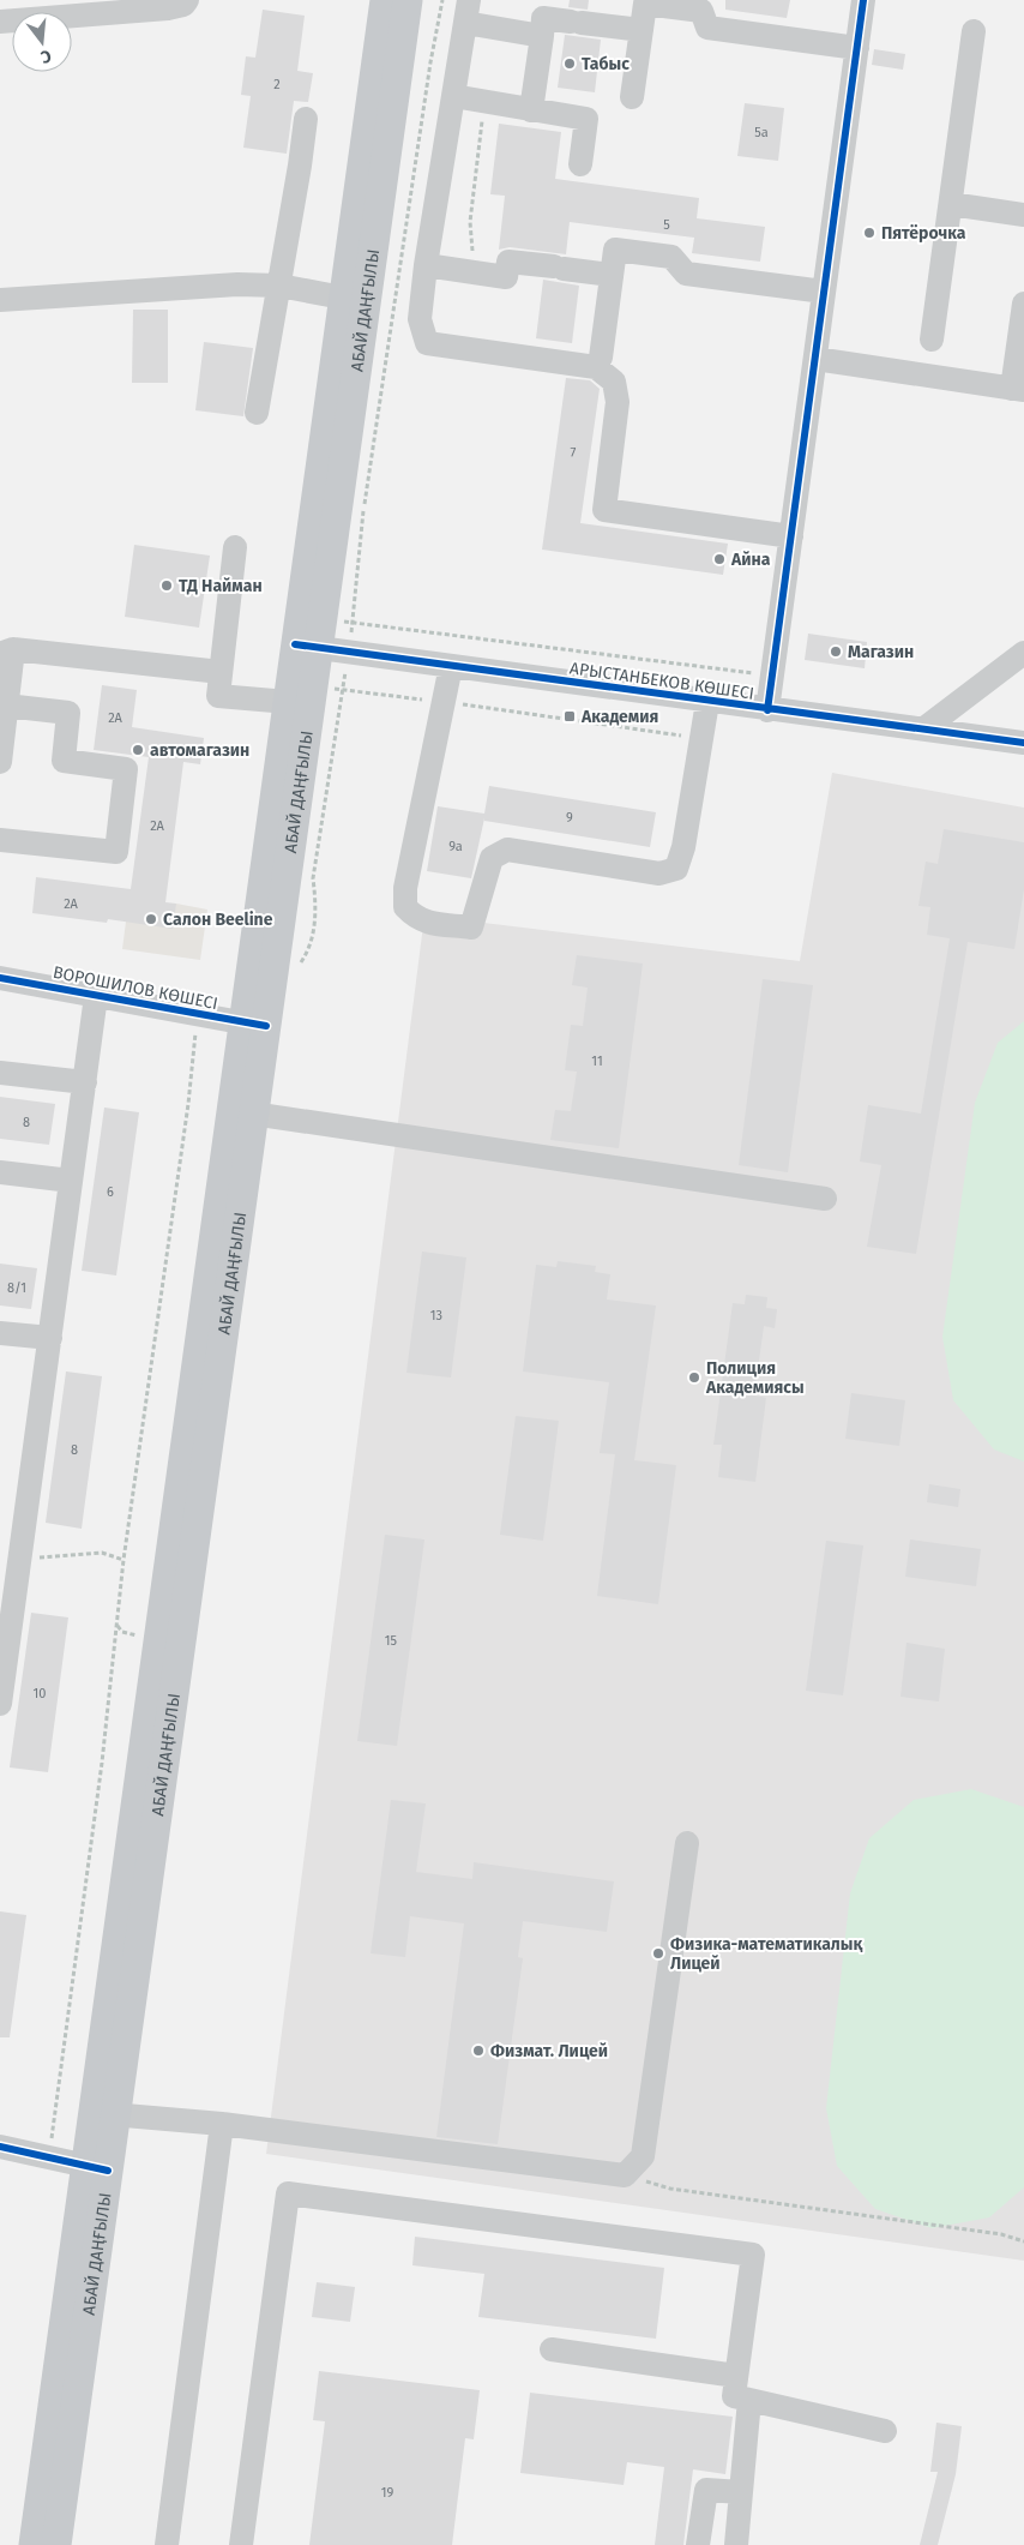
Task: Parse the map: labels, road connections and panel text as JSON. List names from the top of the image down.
{
  "streets": {
    "main road": ["АБАЙ ДАҢҒЫЛЫ"],
    "street": ["АРЫСТАНБЕКОВ КӨШЕСІ", "ВОРОШИЛОВ КӨШЕСІ"]
  },
  "crossings": [
    ["АБАЙ ДАҢҒЫЛЫ", "АРЫСТАНБЕКОВ КӨШЕСІ"],
    ["АБАЙ ДАҢҒЫЛЫ", "ВОРОШИЛОВ КӨШЕСІ"]
  ],
  "places": {
    "other": [
      "Табыс",
      "Пятёрочка",
      "Айна",
      "ТД Найман",
      "Магазин",
      "автомагазин",
      "Cалон Beeline",
      "Полиция Академиясы",
      "Физика-математикалық Лицей",
      "Физмат. Лицей"
    ],
    "transit": ["Академия"]
  },
  "house_numbers": [
    "2",
    "5а",
    "5",
    "7",
    "2А",
    "9",
    "2А",
    "9а",
    "2А",
    "11",
    "8",
    "6",
    "8/1",
    "13",
    "8",
    "15",
    "10",
    "19"
  ],
  "north": "bottom"
}
